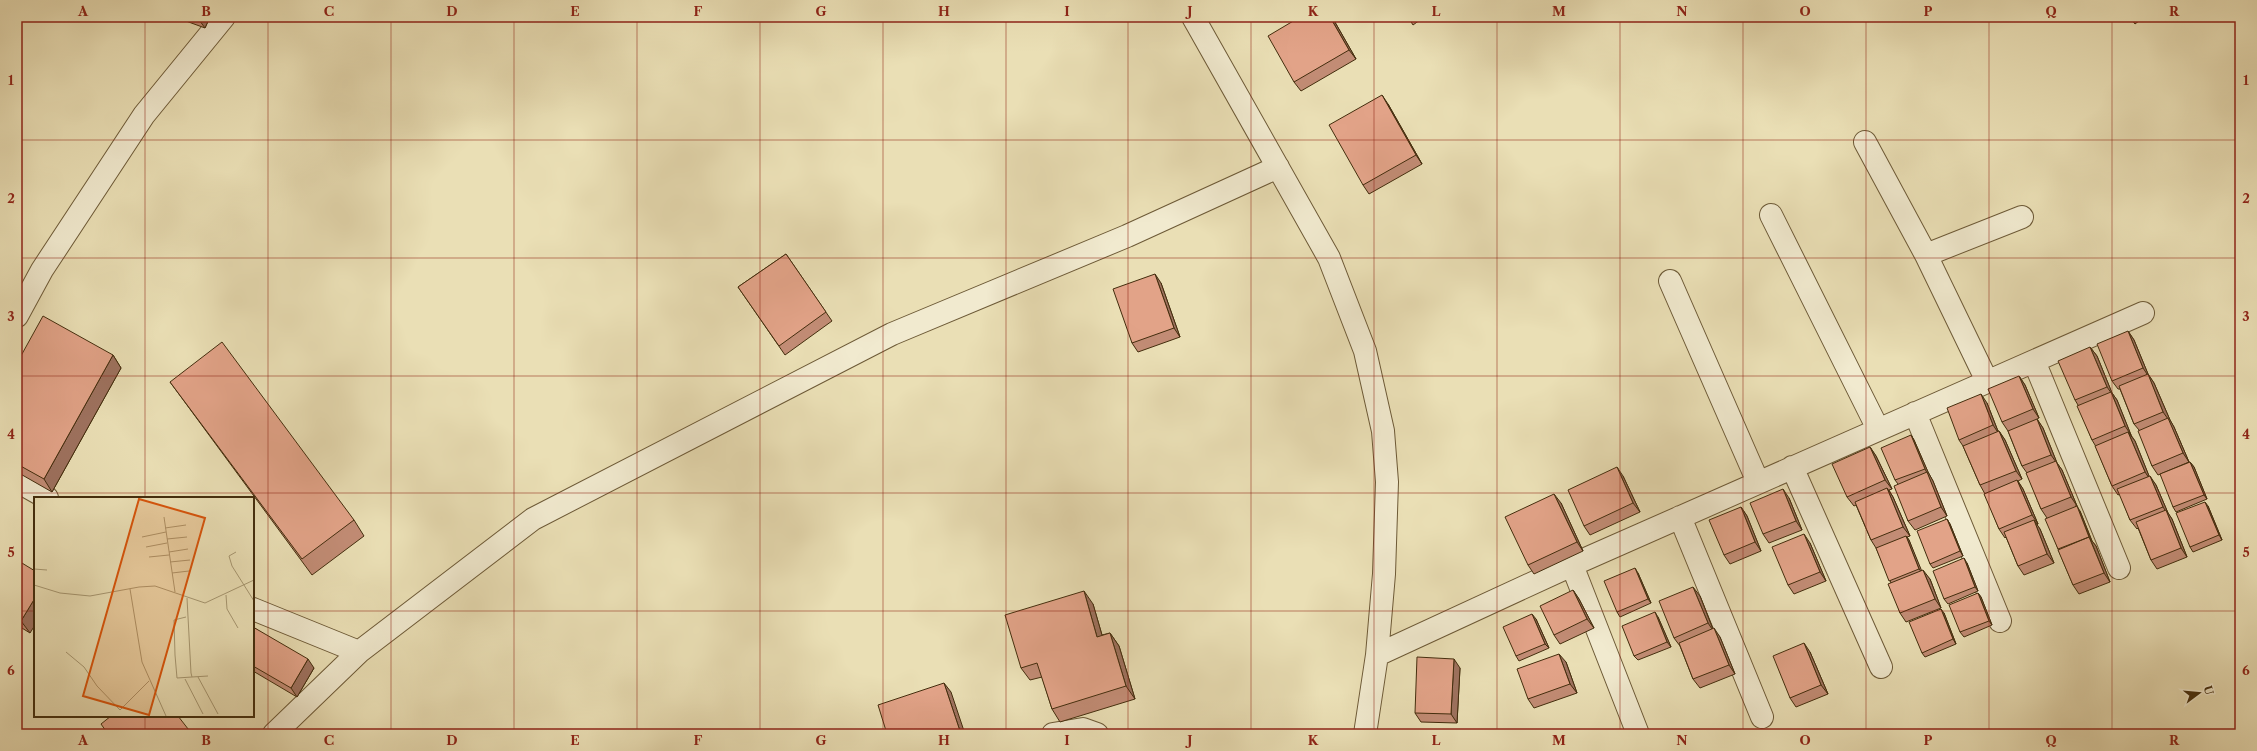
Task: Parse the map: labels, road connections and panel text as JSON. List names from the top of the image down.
{
  "north": "right",
  "grid": {
    "columns": [
      "A",
      "B",
      "C",
      "D",
      "E",
      "F",
      "G",
      "H",
      "I",
      "J",
      "K",
      "L",
      "M",
      "N",
      "O",
      "P",
      "Q",
      "R"
    ],
    "rows": [
      "1",
      "2",
      "3",
      "4",
      "5",
      "6"
    ]
  }
}
